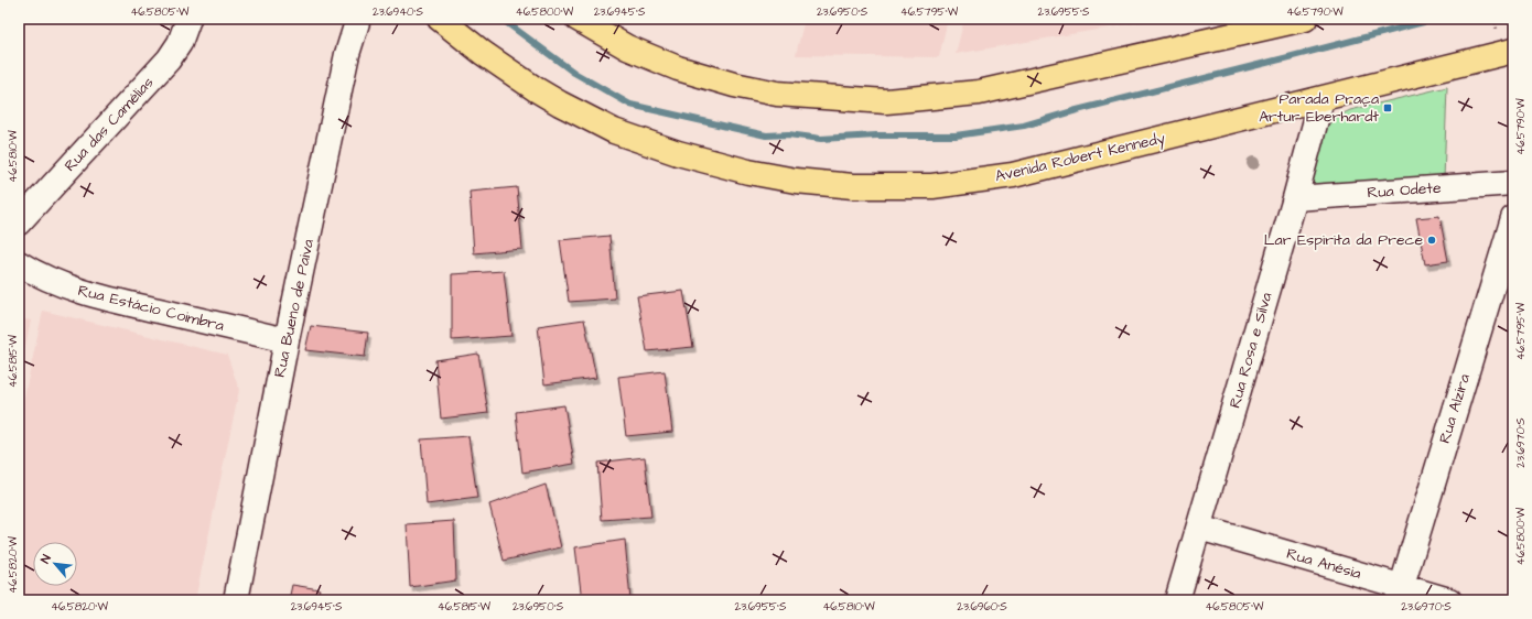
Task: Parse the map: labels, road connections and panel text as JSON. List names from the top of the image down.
{
  "streets": {
    "main road": ["Avenida Robert Kennedy"],
    "street": [
      "Rua das Camélias",
      "Rua Odete",
      "Rua Estácio Coimbra",
      "Rua Bueno de Paiva",
      "Rua Rosa e Silva",
      "Rua Alzira",
      "Rua Anésia"
    ]
  },
  "crossings": [
    ["Avenida Robert Kennedy", "Rua Rosa e Silva"],
    ["Rua Odete", "Rua Rosa e Silva"],
    ["Rua Estácio Coimbra", "Rua Bueno de Paiva"],
    ["Rua Rosa e Silva", "Rua Anésia"],
    ["Rua Alzira", "Rua Anésia"]
  ],
  "places": {
    "transit": ["Parada Praça Artur Eberhardt"],
    "other": ["Lar Espirita da Prece"]
  },
  "north": "top left",
  "coordinates": [
    "46.5805°W",
    "23.6940°S",
    "46.5800°W",
    "23.6945°S",
    "23.6950°S",
    "46.5795°W",
    "23.6955°S",
    "46.5790°W",
    "46.5810°W",
    "46.5815°W",
    "23.6970°S",
    "46.5820°W",
    "23.6960°S"
  ]
}
